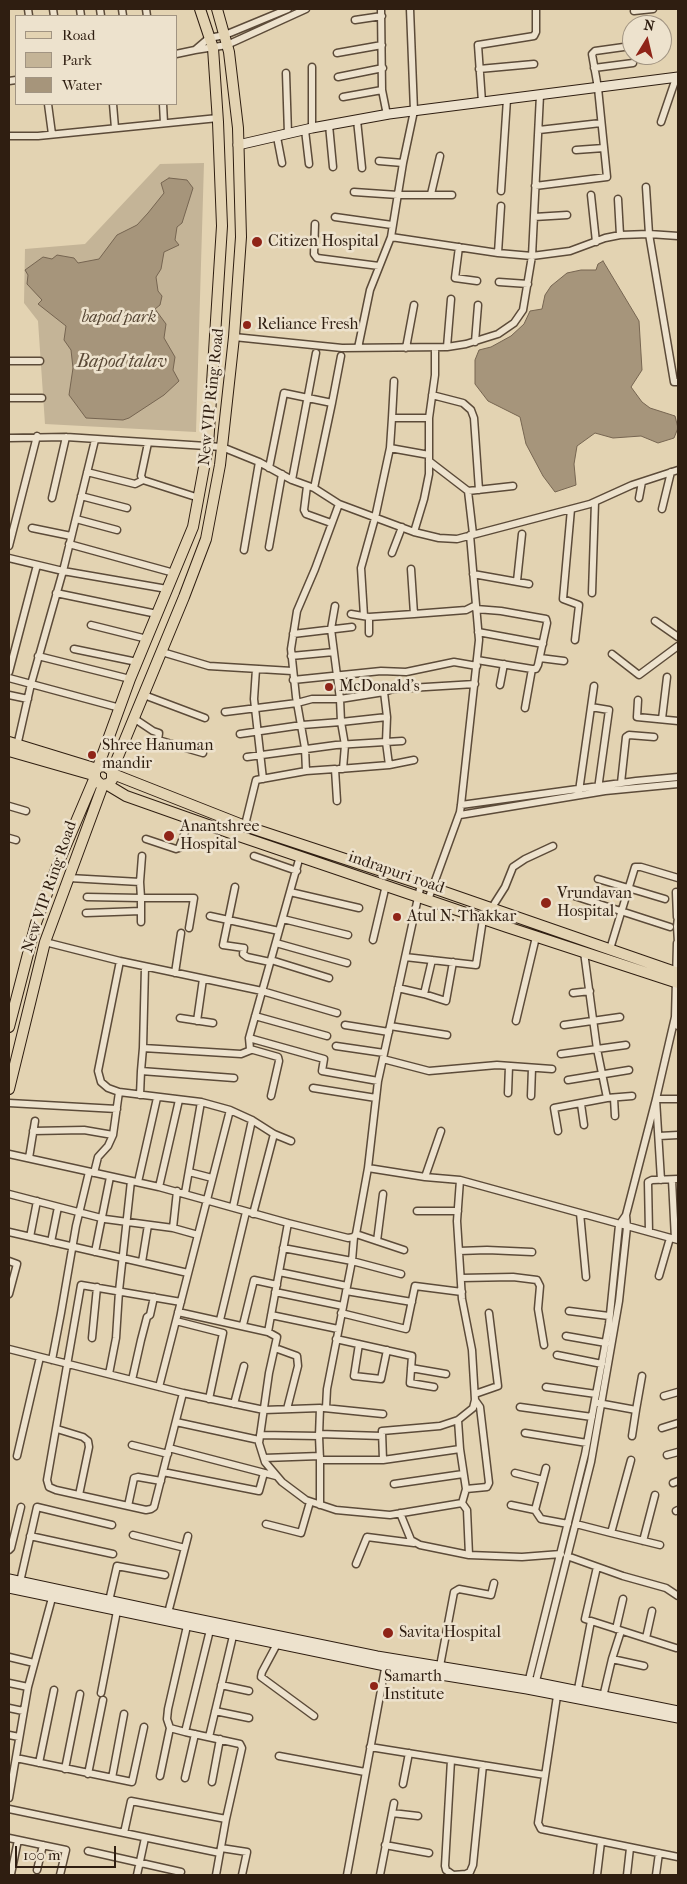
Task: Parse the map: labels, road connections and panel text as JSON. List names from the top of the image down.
{
  "streets": {
    "main road": ["New VIP Ring Road", "indrapuri road"]
  },
  "crossings": [
    ["New VIP Ring Road", "indrapuri road"]
  ],
  "water": ["Bapod talav"],
  "parks": ["bapod park"],
  "places": [
    "Citizen Hospital",
    "Reliance Fresh",
    "McDonald's",
    "Shree Hanuman mandir",
    "Anantshree Hospital",
    "Vrundavan Hospital",
    "Atul N. Thakkar",
    "Savita Hospital",
    "Samarth Institute"
  ],
  "legend": ["Road", "Park", "Water"],
  "scale_bar": "100 m",
  "north": "top"
}
